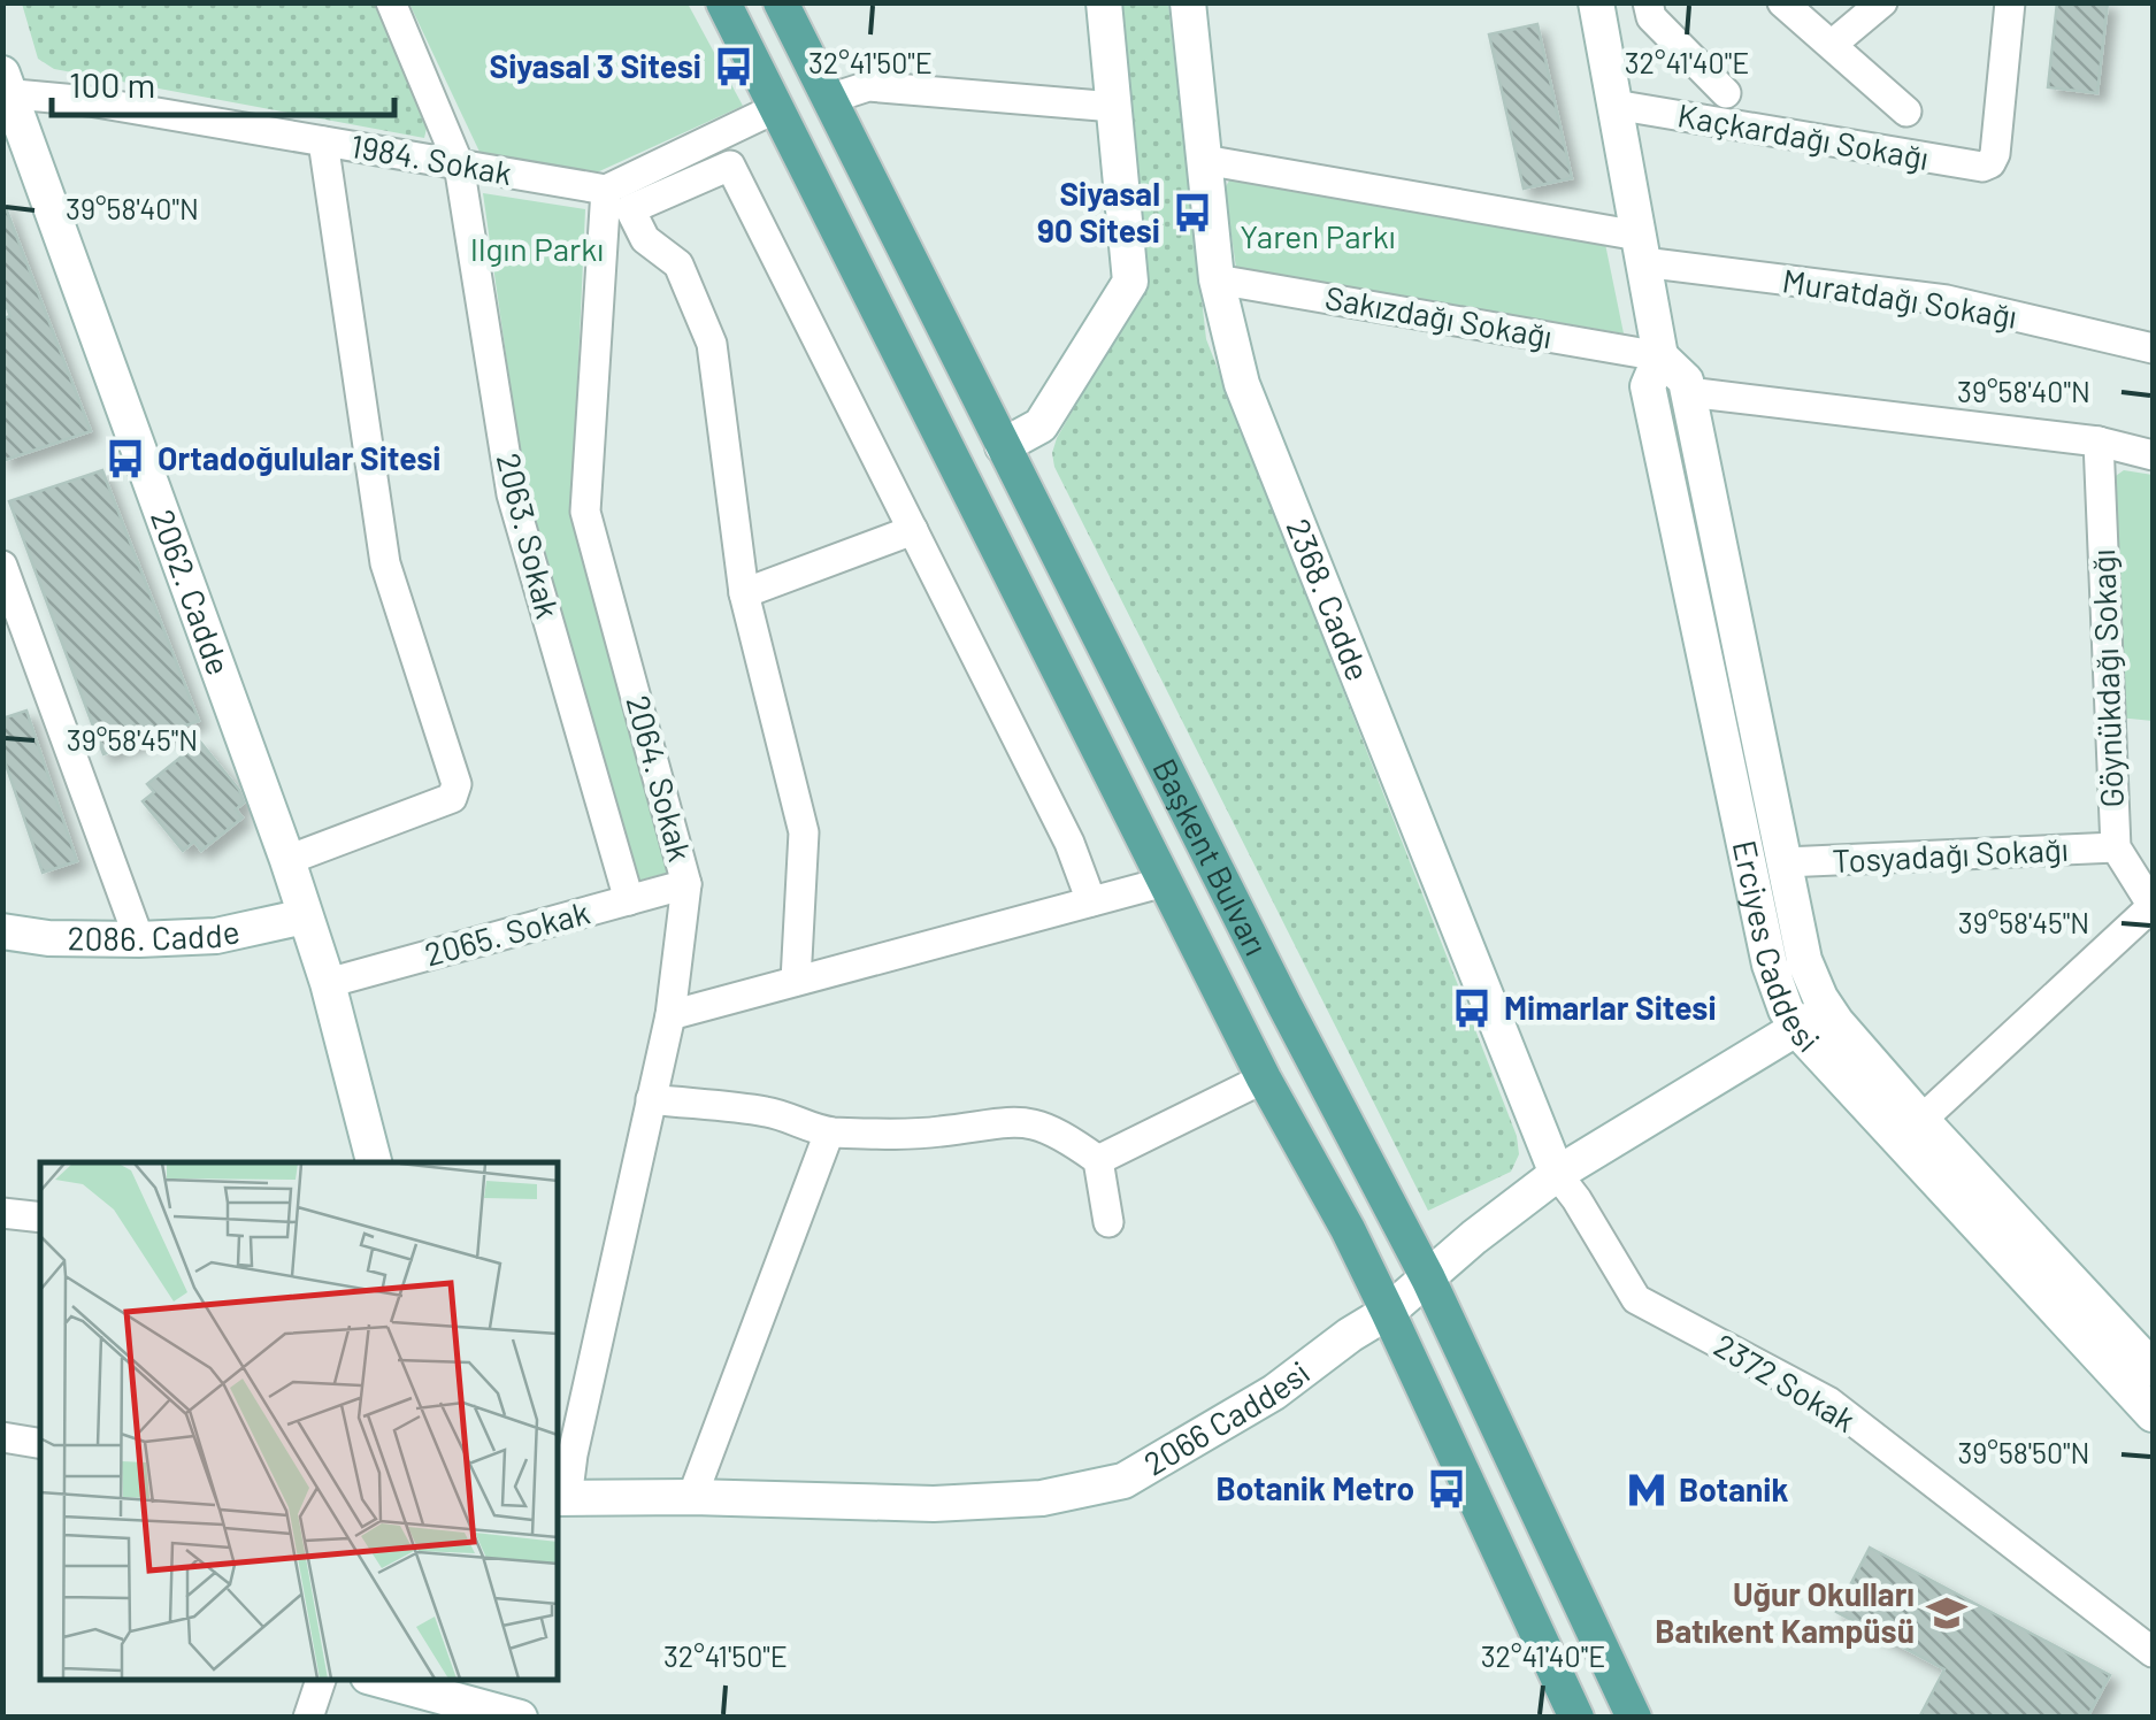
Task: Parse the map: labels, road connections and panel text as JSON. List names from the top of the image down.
{
  "streets": {
    "main road": ["Başkent Bulvarı"],
    "street": [
      "Kaçkardağı Sokağı",
      "1984. Sokak",
      "Muratdağı Sokağı",
      "Sakızdağı Sokağı",
      "2063. Sokak",
      "2062. Cadde",
      "2368. Cadde",
      "Göynükdağı Sokağı",
      "2064. Sokak",
      "Tosyadağı Sokağı",
      "2086. Cadde",
      "2065. Sokak",
      "Erciyes Caddesi",
      "2372 Sokak",
      "2066 Caddesi"
    ]
  },
  "crossings": [
    ["Kaçkardağı Sokağı", "Erciyes Caddesi"],
    ["1984. Sokak", "2063. Sokak"],
    ["1984. Sokak", "2062. Cadde"],
    ["1984. Sokak", "2064. Sokak"],
    ["Muratdağı Sokağı", "2368. Cadde"],
    ["Muratdağı Sokağı", "Erciyes Caddesi"],
    ["Sakızdağı Sokağı", "2368. Cadde"],
    ["Sakızdağı Sokağı", "Erciyes Caddesi"],
    ["2063. Sokak", "2065. Sokak"],
    ["2062. Cadde", "2086. Cadde"],
    ["2062. Cadde", "2065. Sokak"],
    ["2368. Cadde", "2372 Sokak"],
    ["2368. Cadde", "2066 Caddesi"],
    ["Göynükdağı Sokağı", "Tosyadağı Sokağı"],
    ["Göynükdağı Sokağı", "Erciyes Caddesi"],
    ["2064. Sokak", "2065. Sokak"],
    ["2064. Sokak", "2066 Caddesi"],
    ["Tosyadağı Sokağı", "Erciyes Caddesi"],
    ["Başkent Bulvarı", "2066 Caddesi"],
    ["Erciyes Caddesi", "2066 Caddesi"],
    ["2372 Sokak", "2066 Caddesi"]
  ],
  "parks": ["Yaren Parkı", "Ilgın Parkı"],
  "places": {
    "bus stop": [
      "Siyasal 3 Sitesi",
      "Siyasal 90 Sitesi",
      "Ortadoğulular Sitesi",
      "Mimarlar Sitesi",
      "Botanik Metro"
    ],
    "metro station": ["Botanik"],
    "school or university": ["Uğur Okulları Batıkent Kampüsü"]
  },
  "scale_bar": "100 m",
  "coordinates": [
    "32°41'50\"E",
    "32°41'40\"E",
    "39°58'40\"N",
    "39°58'45\"N",
    "39°58'50\"N"
  ]
}
